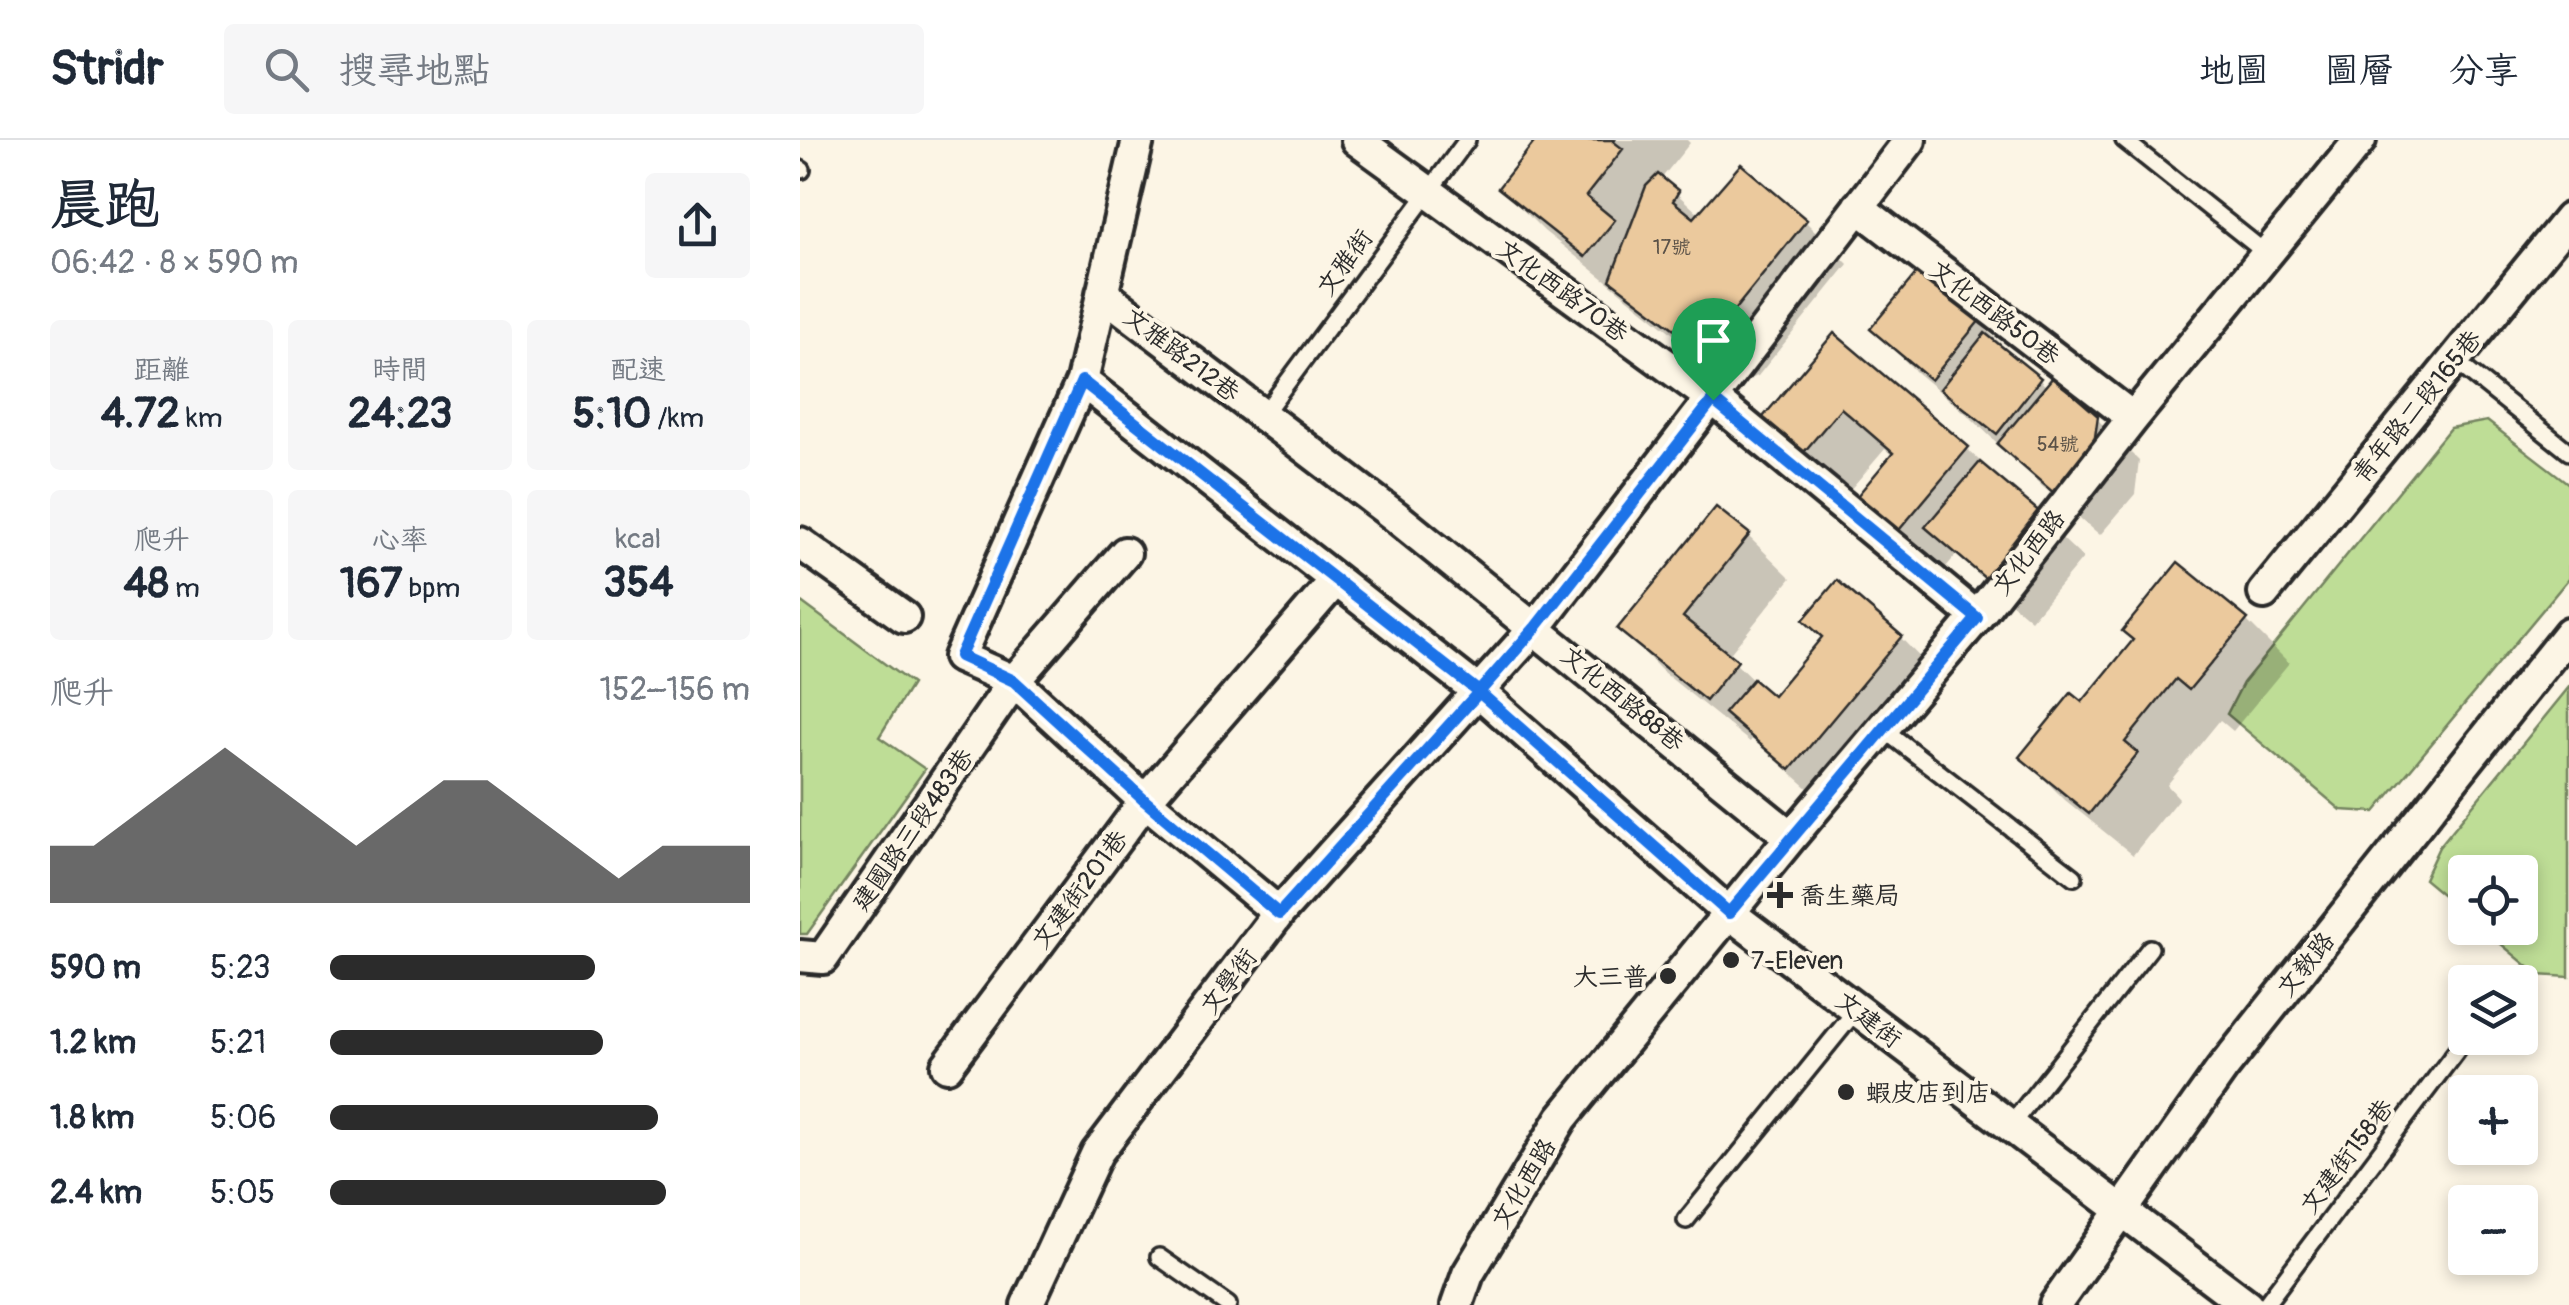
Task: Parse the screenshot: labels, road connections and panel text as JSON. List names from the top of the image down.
{
  "streets": {
    "street": [
      "文化西路70巷",
      "文化西路50巷",
      "文雅路212巷",
      "青年路二段165巷",
      "文化西路",
      "文化西路88巷",
      "建國路三段483巷",
      "文建街201巷",
      "文教路",
      "文學街",
      "文建街"
    ],
    "lane": ["文雅街", "文建街158巷"]
  },
  "crossings": [
    ["文雅街", "文化西路70巷"],
    ["文雅街", "文雅路212巷"],
    ["文雅街", "文化西路88巷"],
    ["文化西路70巷", "文化西路"],
    ["文化西路70巷", "文學街"],
    ["文化西路50巷", "文化西路"],
    ["文化西路50巷", "文學街"],
    ["文雅路212巷", "文化西路88巷"],
    ["文化西路", "文化西路88巷"],
    ["文化西路", "文建街"],
    ["文化西路88巷", "文學街"],
    ["文建街201巷", "文建街"],
    ["文教路", "文建街"],
    ["文學街", "文建街"]
  ],
  "places": {
    "health": ["喬生藥局"],
    "other": ["7-Eleven", "大三普", "蝦皮店到店"]
  },
  "house_numbers": ["17號", "54號"],
  "page": {
    "header": "Stridr",
    "search": "搜尋地點",
    "nav": ["地圖", "圖層", "分享"],
    "heading": ["晨跑", "06:42 · 8 × 590 m"],
    "stats": [
      ["距離", "4.72 km"],
      ["時間", "24:23"],
      ["配速", "5:10 /km"],
      ["爬升", "48 m"],
      ["心率", "167 bpm"],
      ["kcal", "354"]
    ],
    "chart": ["爬升", "152–156 m"],
    "map_buttons": ["+", "−"],
    "list": [
      {
        "name": "590 m",
        "note": "5:23"
      },
      {
        "name": "1.2 km",
        "note": "5:21"
      },
      {
        "name": "1.8 km",
        "note": "5:06"
      },
      {
        "name": "2.4 km",
        "note": "5:05"
      }
    ]
  }
}
